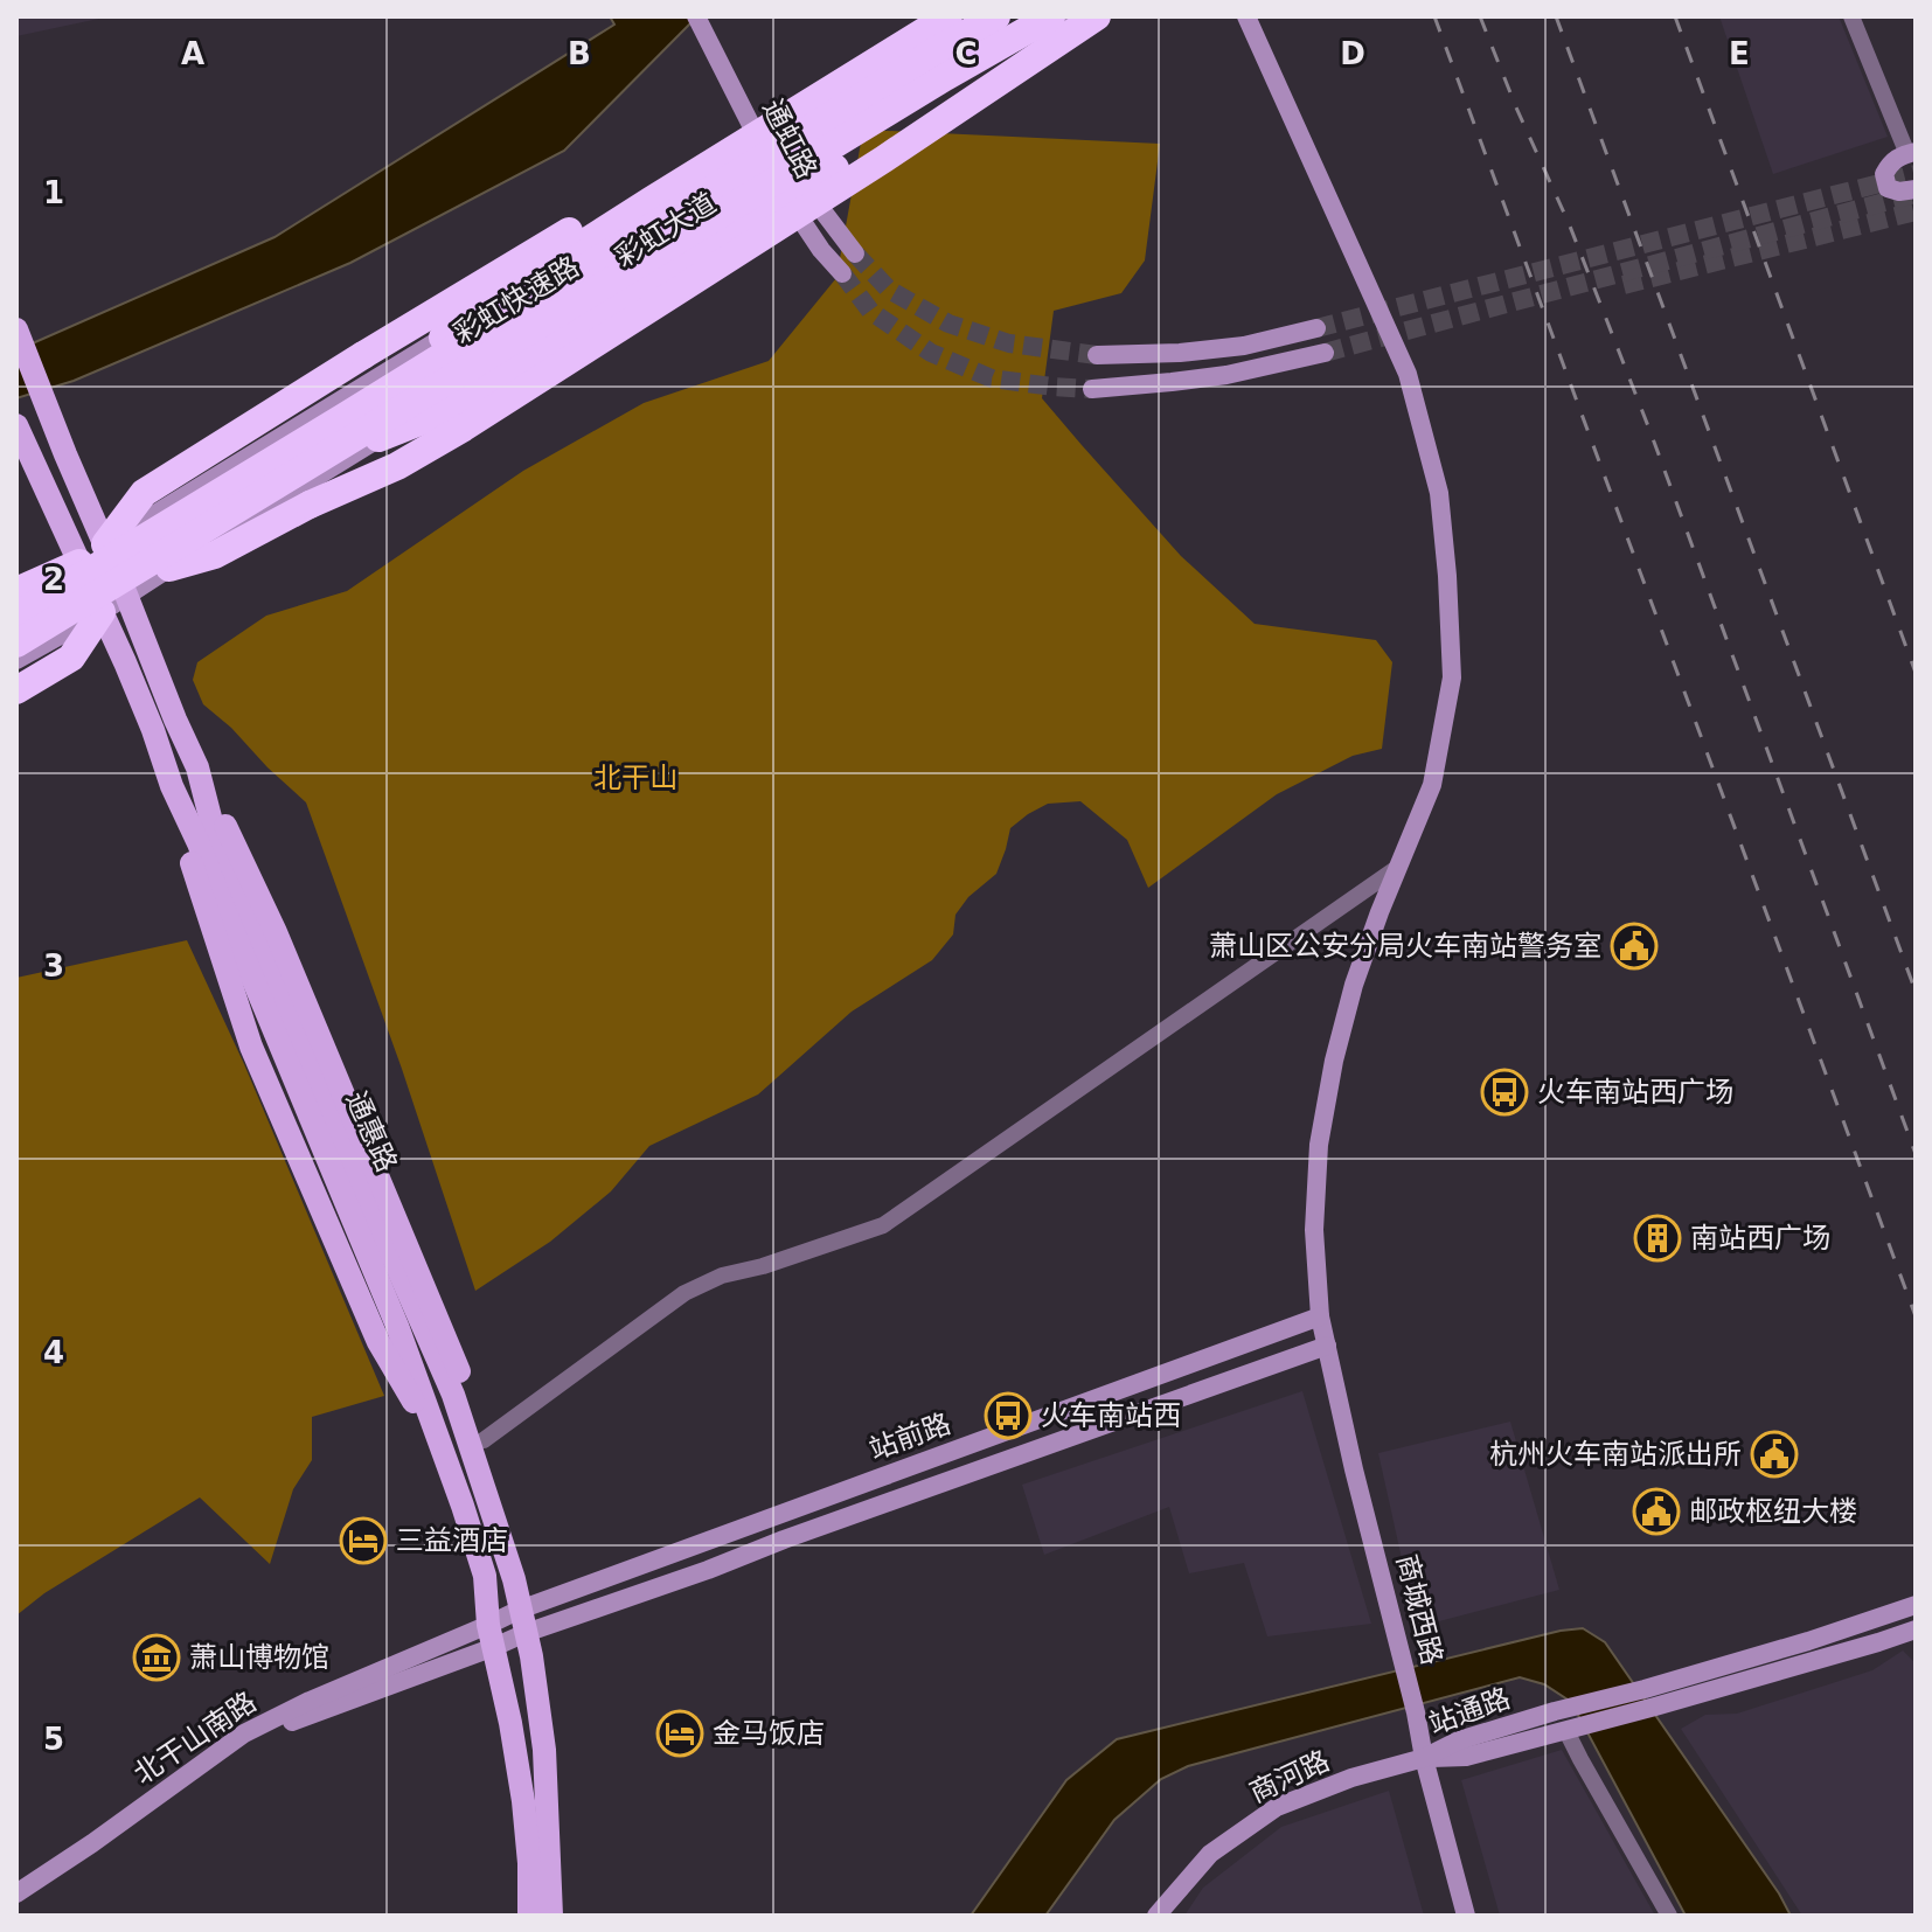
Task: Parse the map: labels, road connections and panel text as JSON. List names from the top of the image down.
{
  "streets": {
    "highway": ["彩虹快速路"],
    "main road": [
      "通虹路",
      "彩虹大道",
      "通惠路",
      "站前路",
      "商城西路",
      "站通路",
      "北干山南路",
      "商河路"
    ]
  },
  "crossings": [
    ["通虹路", "彩虹大道"],
    ["彩虹大道", "通惠路"],
    ["通惠路", "站前路"],
    ["通惠路", "北干山南路"],
    ["站前路", "商城西路"],
    ["站前路", "北干山南路"],
    ["商城西路", "站通路"],
    ["商城西路", "商河路"],
    ["站通路", "商河路"]
  ],
  "parks": ["北干山"],
  "places": {
    "public building": ["萧山区公安分局火车南站警务室", "杭州火车南站派出所", "邮政枢纽大楼"],
    "bus stop": ["火车南站西广场", "火车南站西"],
    "building": ["南站西广场"],
    "hotel": ["三益酒店", "金马饭店"],
    "museum": ["萧山博物馆"]
  },
  "grid": {
    "columns": [
      "A",
      "B",
      "C",
      "D",
      "E"
    ],
    "rows": [
      "1",
      "2",
      "3",
      "4",
      "5"
    ]
  }
}
